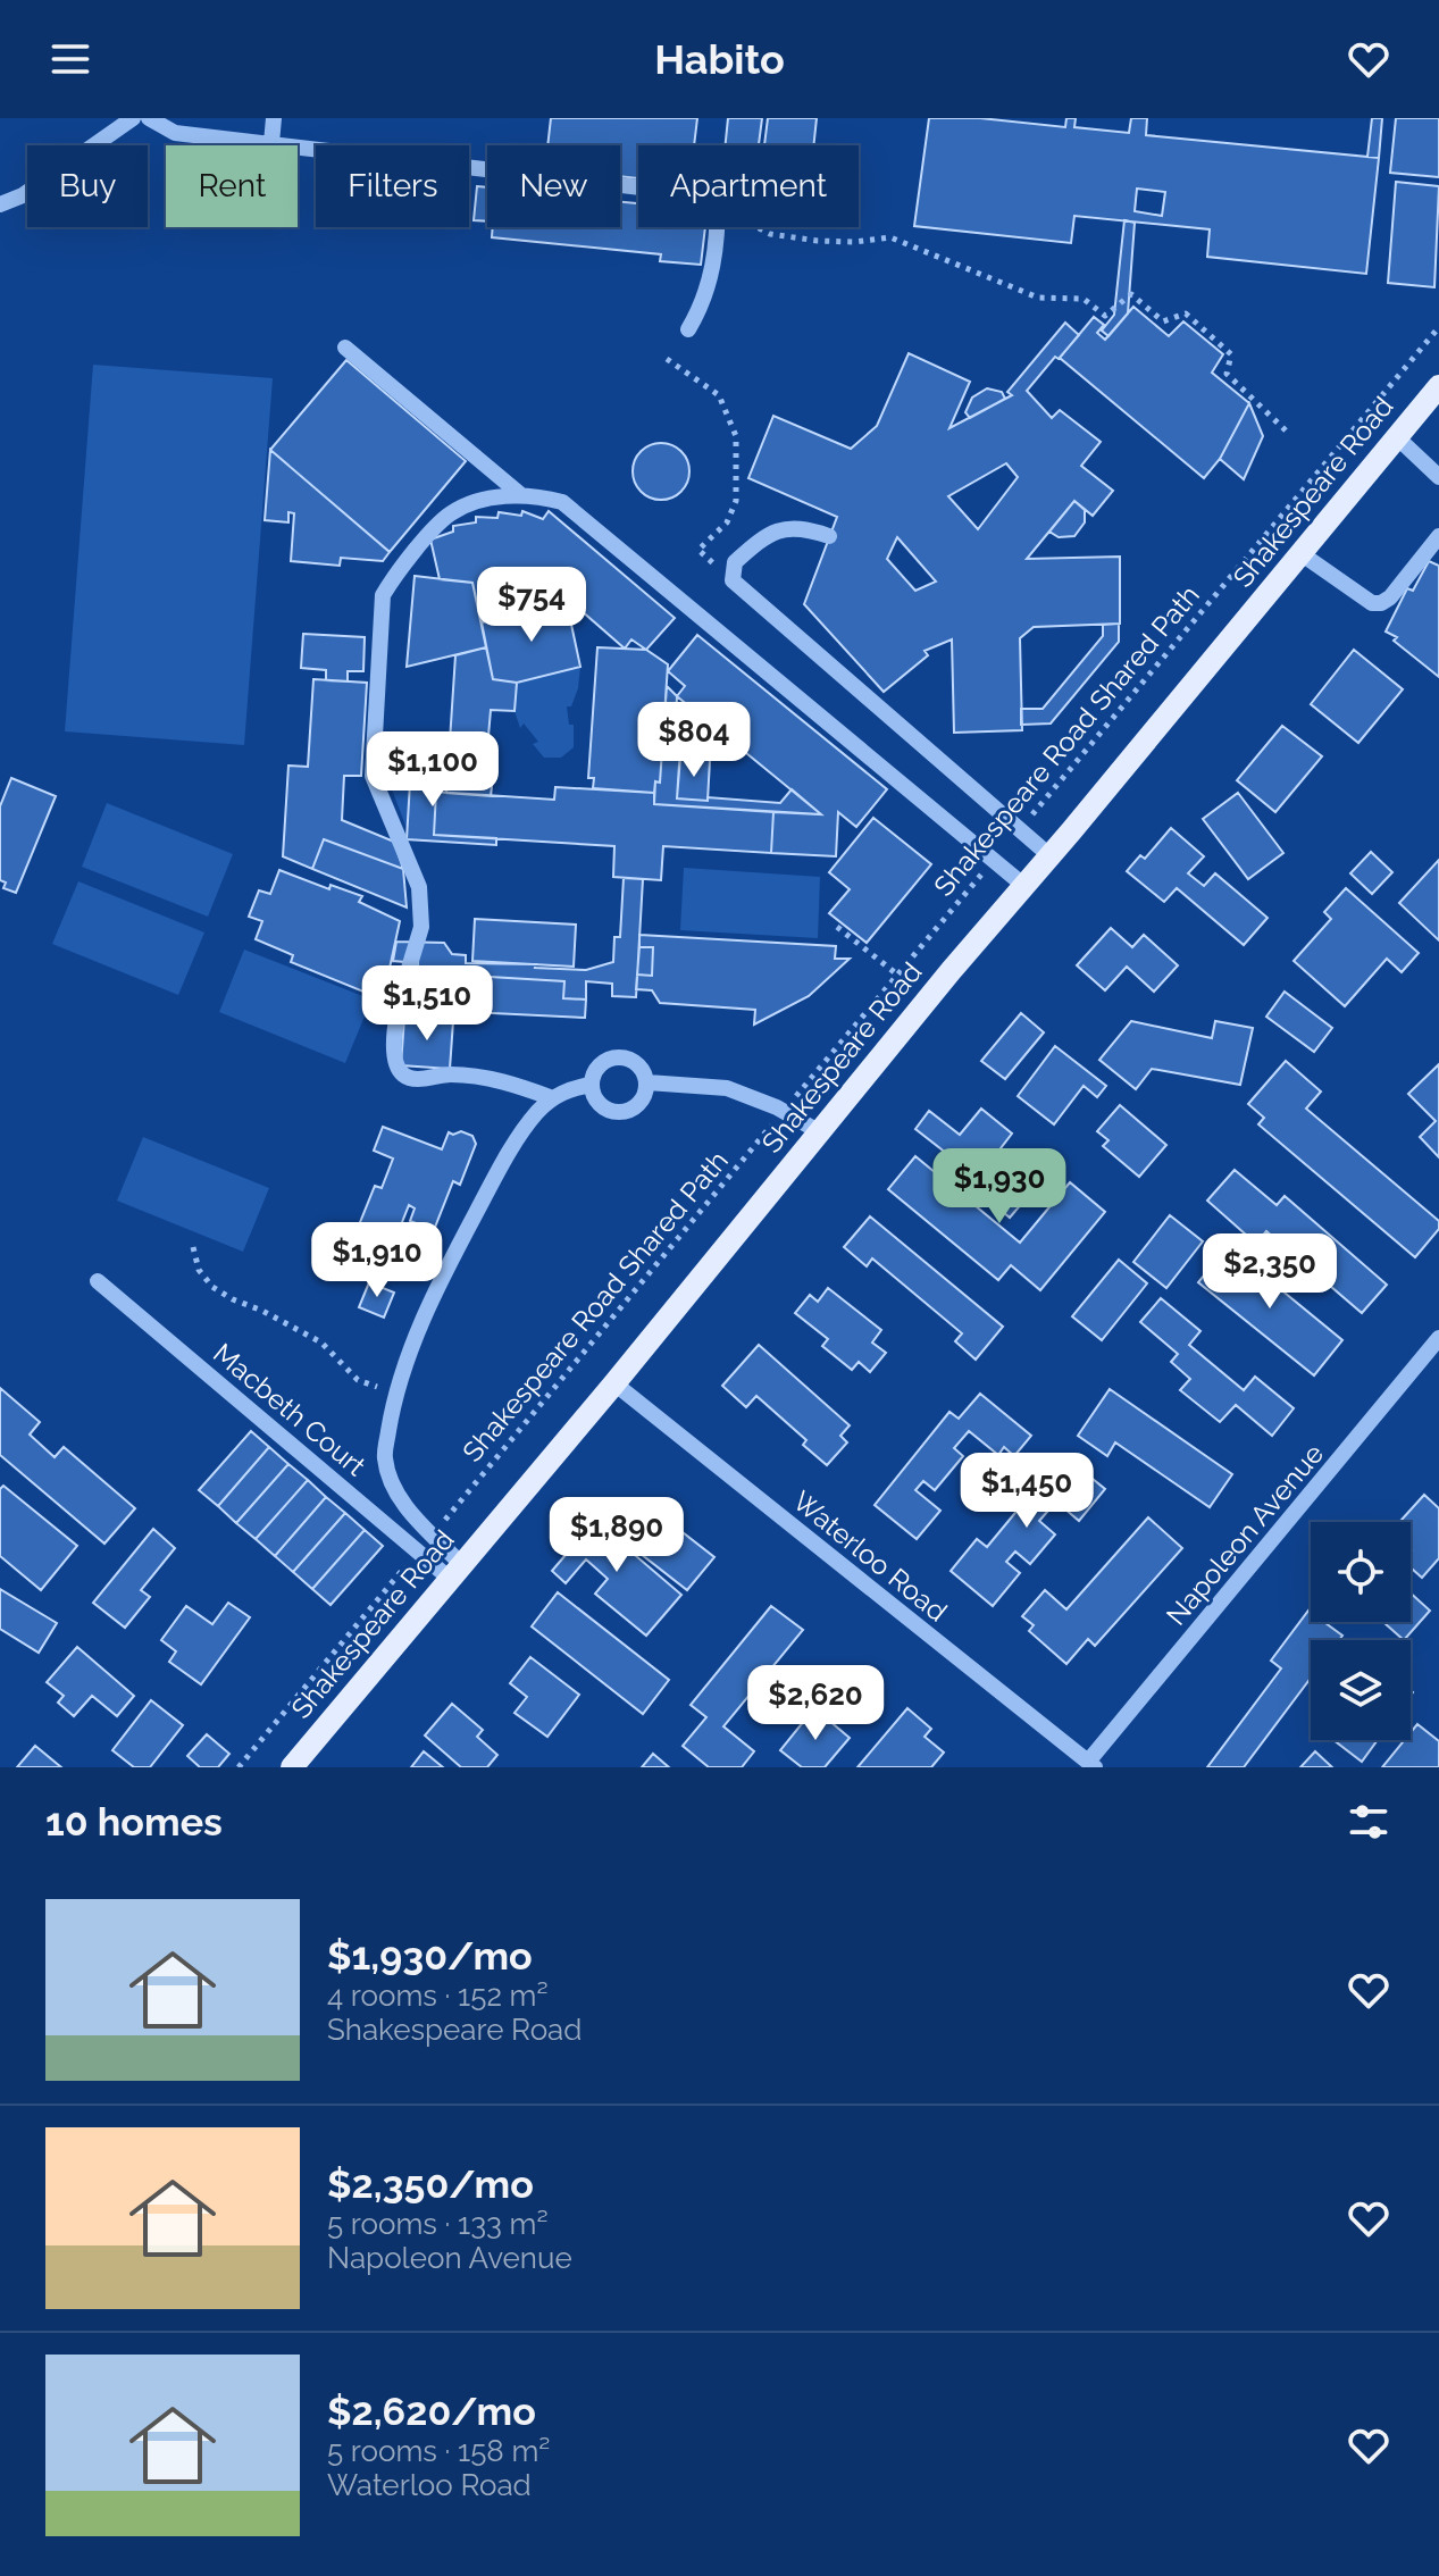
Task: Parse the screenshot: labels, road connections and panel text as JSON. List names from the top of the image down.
{
  "streets": {
    "main road": ["Shakespeare Road"],
    "street": ["Macbeth Court", "Napoleon Avenue", "Waterloo Road"],
    "path": ["Shakespeare Road Shared Path"]
  },
  "crossings": [
    ["Shakespeare Road", "Macbeth Court"],
    ["Shakespeare Road", "Waterloo Road"],
    ["Napoleon Avenue", "Waterloo Road"]
  ],
  "page": {
    "header": "Habito",
    "chip": [
      "Buy",
      "Rent",
      "Filters",
      "New",
      "Apartment"
    ],
    "price": [
      "$754",
      "$804",
      "$1,100",
      "$1,510",
      "$1,930",
      "$1,910",
      "$2,350",
      "$1,450",
      "$1,890",
      "$2,620"
    ],
    "heading": "10 homes",
    "list": [
      {
        "name": "$1,930/mo",
        "note": "4 rooms · 152 m² · Shakespeare Road"
      },
      {
        "name": "$2,350/mo",
        "note": "5 rooms · 133 m² · Napoleon Avenue"
      },
      {
        "name": "$2,620/mo",
        "note": "5 rooms · 158 m² · Waterloo Road"
      }
    ]
  }
}
